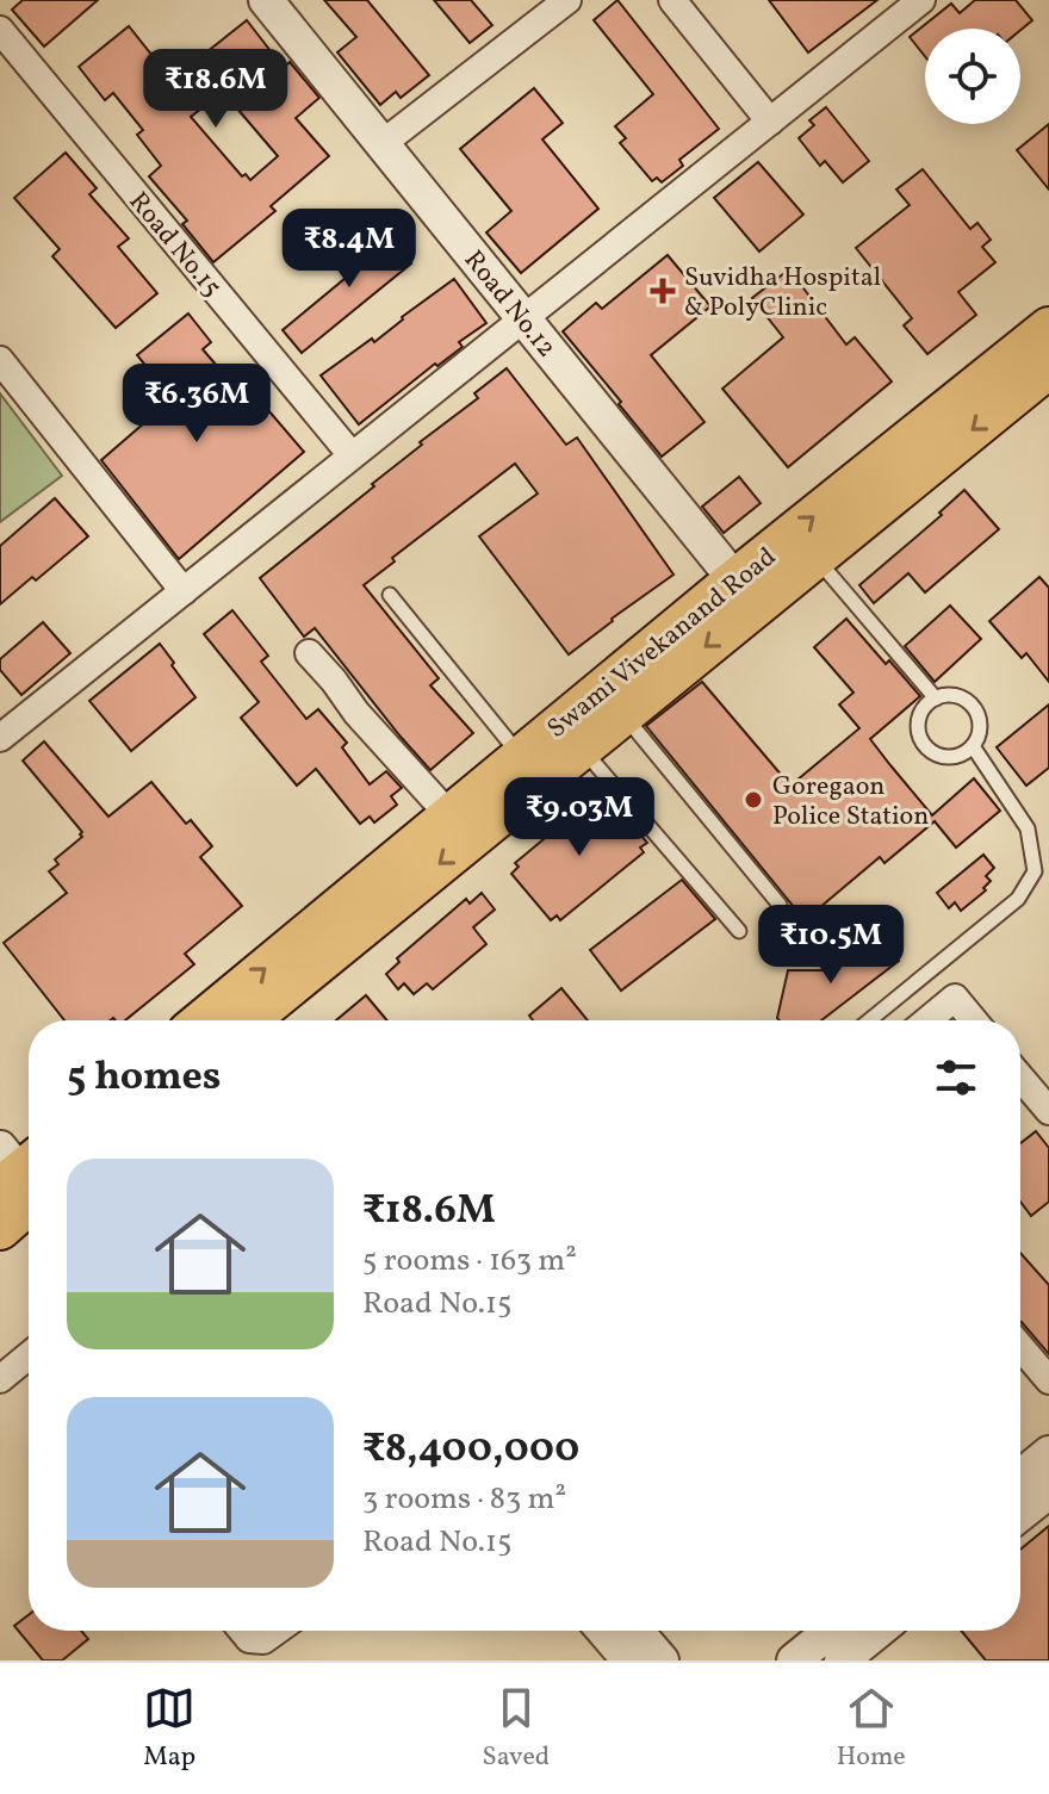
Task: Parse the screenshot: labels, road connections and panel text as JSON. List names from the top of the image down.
{
  "streets": {
    "main road": ["Swami Vivekanand Road"],
    "street": ["Road No.15", "Road No.12"]
  },
  "crossings": [
    ["Road No.12", "Swami Vivekanand Road"]
  ],
  "places": {
    "health": ["Suvidha Hospital & PolyClinic"],
    "other": ["Goregaon Police Station"]
  },
  "page": {
    "price": [
      "₹18.6M",
      "₹8.4M",
      "₹6.36M",
      "₹9.03M",
      "₹10.5M"
    ],
    "heading": "5 homes",
    "list": [
      {
        "name": "₹18.6M",
        "note": "5 rooms · 163 m² · Road No.15"
      },
      {
        "name": "₹8,400,000",
        "note": "3 rooms · 83 m² · Road No.15"
      }
    ],
    "tabs": ["Map", "Saved", "Home"]
  }
}
